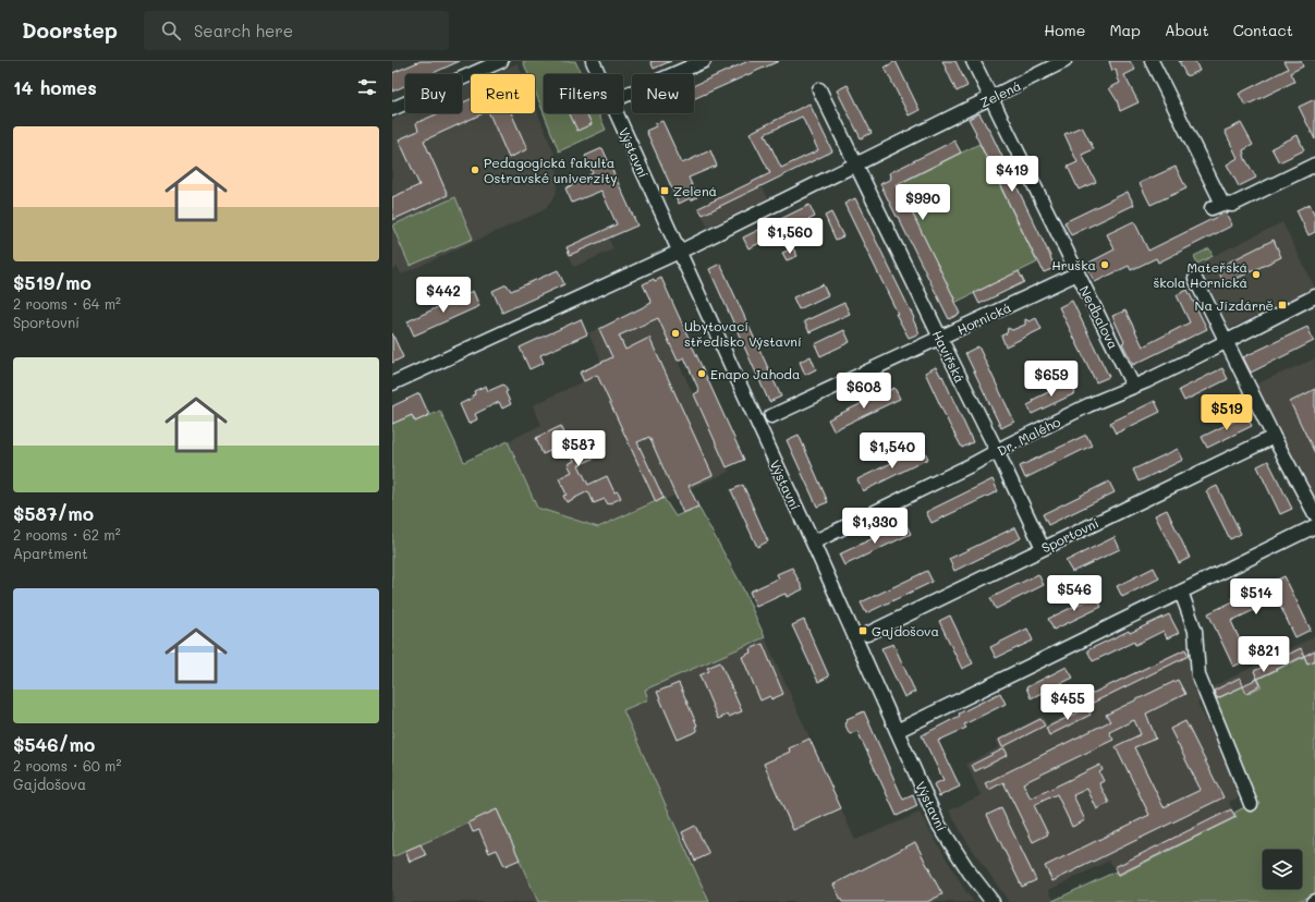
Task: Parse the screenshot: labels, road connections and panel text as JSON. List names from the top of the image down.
{
  "streets": {
    "street": [
      "Zelená",
      "Výstavní",
      "Nedbalova",
      "Hornická",
      "Havířská",
      "Dr. Malého",
      "Sportovní"
    ]
  },
  "crossings": [
    ["Zelená", "Výstavní"],
    ["Zelená", "Nedbalova"],
    ["Zelená", "Havířská"],
    ["Výstavní", "Dr. Malého"],
    ["Nedbalova", "Hornická"],
    ["Nedbalova", "Dr. Malého"],
    ["Hornická", "Havířská"],
    ["Havířská", "Dr. Malého"],
    ["Havířská", "Sportovní"]
  ],
  "places": {
    "other": [
      "Pedagogická fakulta Ostravské univerzity",
      "Hruška",
      "Mateřská škola Hornická",
      "Ubytovací středisko Výstavní",
      "Enapo Jahoda"
    ],
    "transit": ["Zelená", "Na Jízdárně", "Gajdošova"]
  },
  "page": {
    "header": "Doorstep",
    "search": "Search here",
    "nav": [
      "Home",
      "Map",
      "About",
      "Contact"
    ],
    "heading": "14 homes",
    "chip": [
      "Buy",
      "Rent",
      "Filters",
      "New"
    ],
    "list": [
      {
        "name": "$519/mo",
        "note": "2 rooms · 64 m² · Sportovní"
      },
      {
        "name": "$587/mo",
        "note": "2 rooms · 62 m² · Apartment"
      },
      {
        "name": "$546/mo",
        "note": "2 rooms · 60 m² · Gajdošova"
      }
    ],
    "price": [
      "$419",
      "$990",
      "$1,560",
      "$442",
      "$659",
      "$608",
      "$519",
      "$587",
      "$1,540",
      "$1,330",
      "$546",
      "$514",
      "$821",
      "$455"
    ]
  }
}
